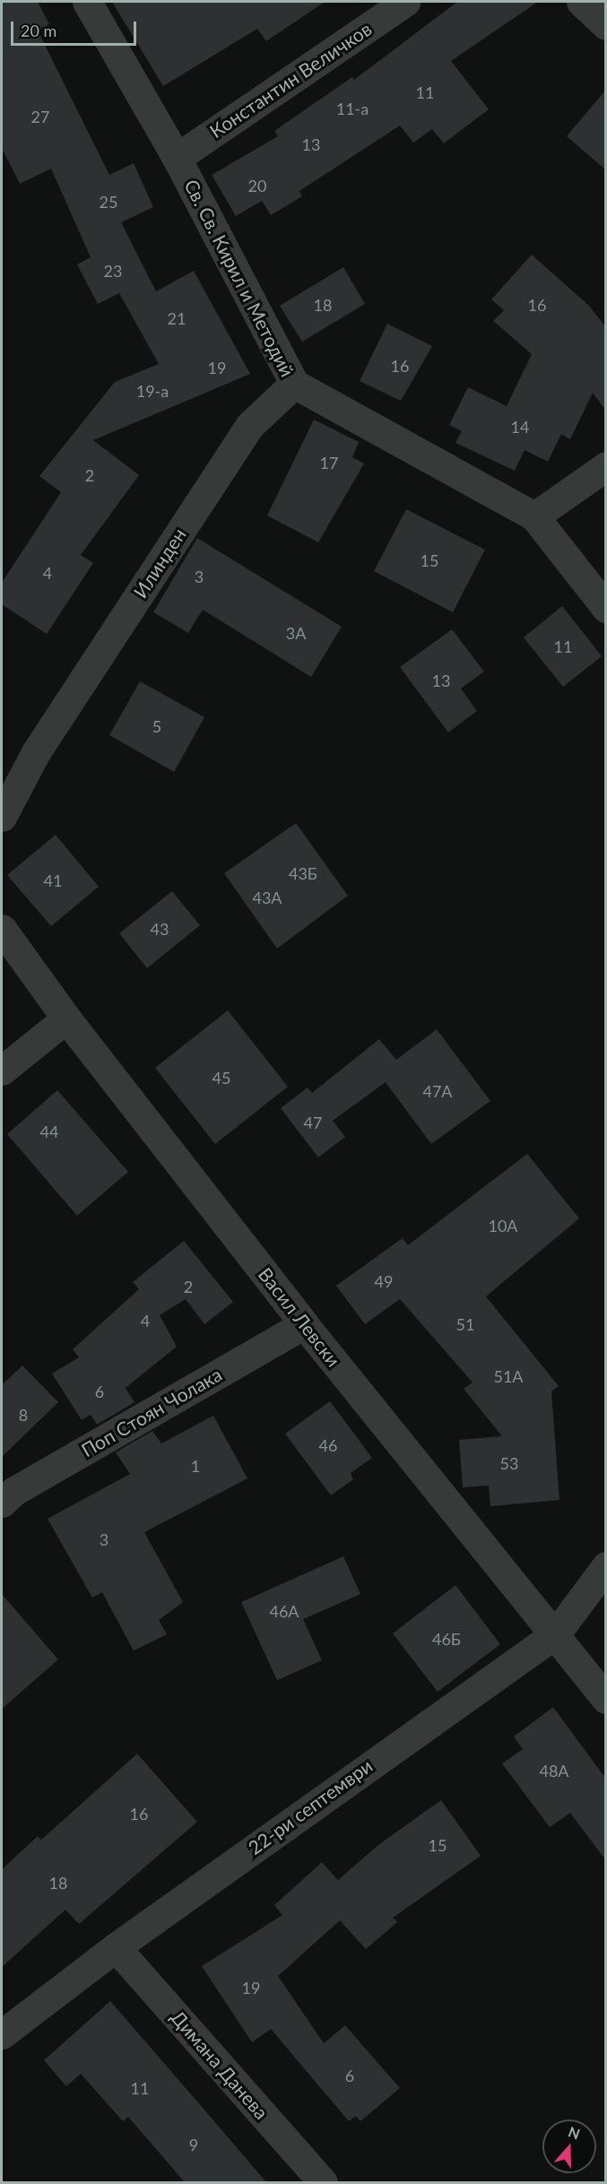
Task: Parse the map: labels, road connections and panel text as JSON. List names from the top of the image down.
{
  "streets": {
    "street": [
      "Константин Величков",
      "Св. Св. Кирил и Методий",
      "Илинден",
      "Васил Левски",
      "Поп Стоян Чолака",
      "22-ри септември",
      "Димана Данева"
    ]
  },
  "crossings": [
    ["Константин Величков", "Св. Св. Кирил и Методий"],
    ["Св. Св. Кирил и Методий", "Илинден"],
    ["Васил Левски", "Поп Стоян Чолака"],
    ["Васил Левски", "22-ри септември"],
    ["22-ри септември", "Димана Данева"]
  ],
  "house_numbers": [
    "11",
    "11-a",
    "27",
    "13",
    "20",
    "25",
    "23",
    "18",
    "16",
    "21",
    "16",
    "19",
    "19-a",
    "14",
    "17",
    "2",
    "15",
    "4",
    "3",
    "3А",
    "11",
    "13",
    "5",
    "43Б",
    "41",
    "43А",
    "43",
    "45",
    "47А",
    "47",
    "44",
    "10А",
    "49",
    "2",
    "4",
    "51",
    "51А",
    "6",
    "8",
    "46",
    "53",
    "1",
    "3",
    "46А",
    "46Б",
    "48А",
    "16",
    "15",
    "18",
    "19",
    "6",
    "11",
    "9"
  ],
  "scale_bar": "20 m",
  "north": "top"
}
